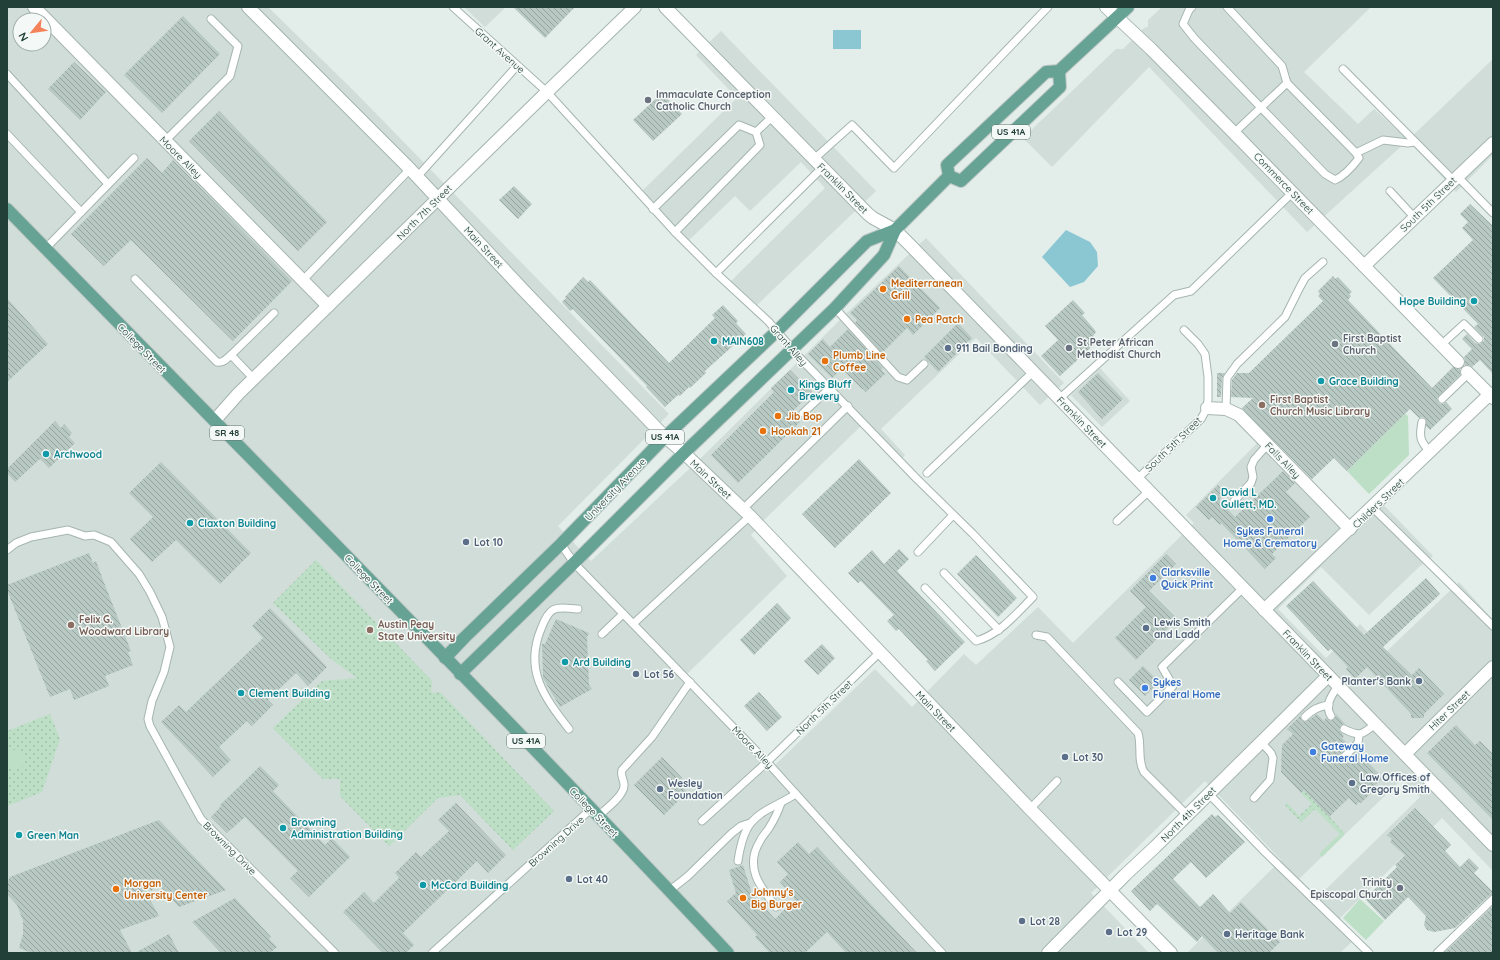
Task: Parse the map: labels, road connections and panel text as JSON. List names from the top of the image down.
{
  "streets": {
    "main road": [
      "US 41A",
      "College Street",
      "SR 48",
      "University Avenue"
    ],
    "street": [
      "Moore Alley",
      "Commerce Street",
      "Franklin Street",
      "South 5th Street",
      "North 7th Street",
      "Main Street",
      "Falls Alley",
      "Childers Street",
      "Hiter Street",
      "North 4th Street"
    ],
    "lane": [
      "Grant Avenue",
      "Grant Alley",
      "North 5th Street",
      "Browning Drive"
    ]
  },
  "crossings": [
    ["Grant Avenue", "North 7th Street"],
    ["Grant Avenue", "Grant Alley"],
    ["US 41A", "Commerce Street"],
    ["US 41A", "University Avenue"],
    ["Moore Alley", "North 7th Street"],
    ["Moore Alley", "University Avenue"],
    ["Moore Alley", "North 5th Street"],
    ["Moore Alley", "Browning Drive"],
    ["Commerce Street", "South 5th Street"],
    ["Franklin Street", "South 5th Street"],
    ["Franklin Street", "University Avenue"],
    ["Franklin Street", "Childers Street"],
    ["Franklin Street", "Hiter Street"],
    ["Franklin Street", "North 4th Street"],
    ["South 5th Street", "Falls Alley"],
    ["North 7th Street", "Main Street"],
    ["North 7th Street", "Grant Alley"],
    ["North 7th Street", "College Street"],
    ["Main Street", "University Avenue"],
    ["Main Street", "North 5th Street"],
    ["Main Street", "North 4th Street"],
    ["Grant Alley", "University Avenue"],
    ["College Street", "University Avenue"],
    ["College Street", "Browning Drive"],
    ["Falls Alley", "Childers Street"]
  ],
  "places": [
    "Immaculate Conception Catholic Church",
    "Mediterranean Grill",
    "Hope Building",
    "Pea Patch",
    "MAIN608",
    "First Baptist Church",
    "911 Bail Bonding",
    "St Peter African Methodist Church",
    "Plumb Line Coffee",
    "Grace Building",
    "Kings Bluff Brewery",
    "First Baptist Church Music Library",
    "Jib Bop",
    "Hookah 21",
    "Archwood",
    "David L Gullett, MD.",
    "Sykes Funeral Home & Crematory",
    "Claxton Building",
    "Lot 10",
    "Clarksville Quick Print",
    "Felix G. Woodward Library",
    "Lewis Smith and Ladd",
    "Austin Peay State University",
    "Ard Building",
    "Lot 56",
    "Planter's Bank",
    "Sykes Funeral Home",
    "Clement Building",
    "Gateway Funeral Home",
    "Lot 30",
    "Law Offices of Gregory Smith",
    "Wesley Foundation",
    "Browning Administration Building",
    "Green Man",
    "Lot 40",
    "McCord Building",
    "Trinity Episcopal Church",
    "Morgan University Center",
    "Johnny's Big Burger",
    "Lot 28",
    "Lot 29",
    "Heritage Bank"
  ],
  "north": "bottom left"
}
